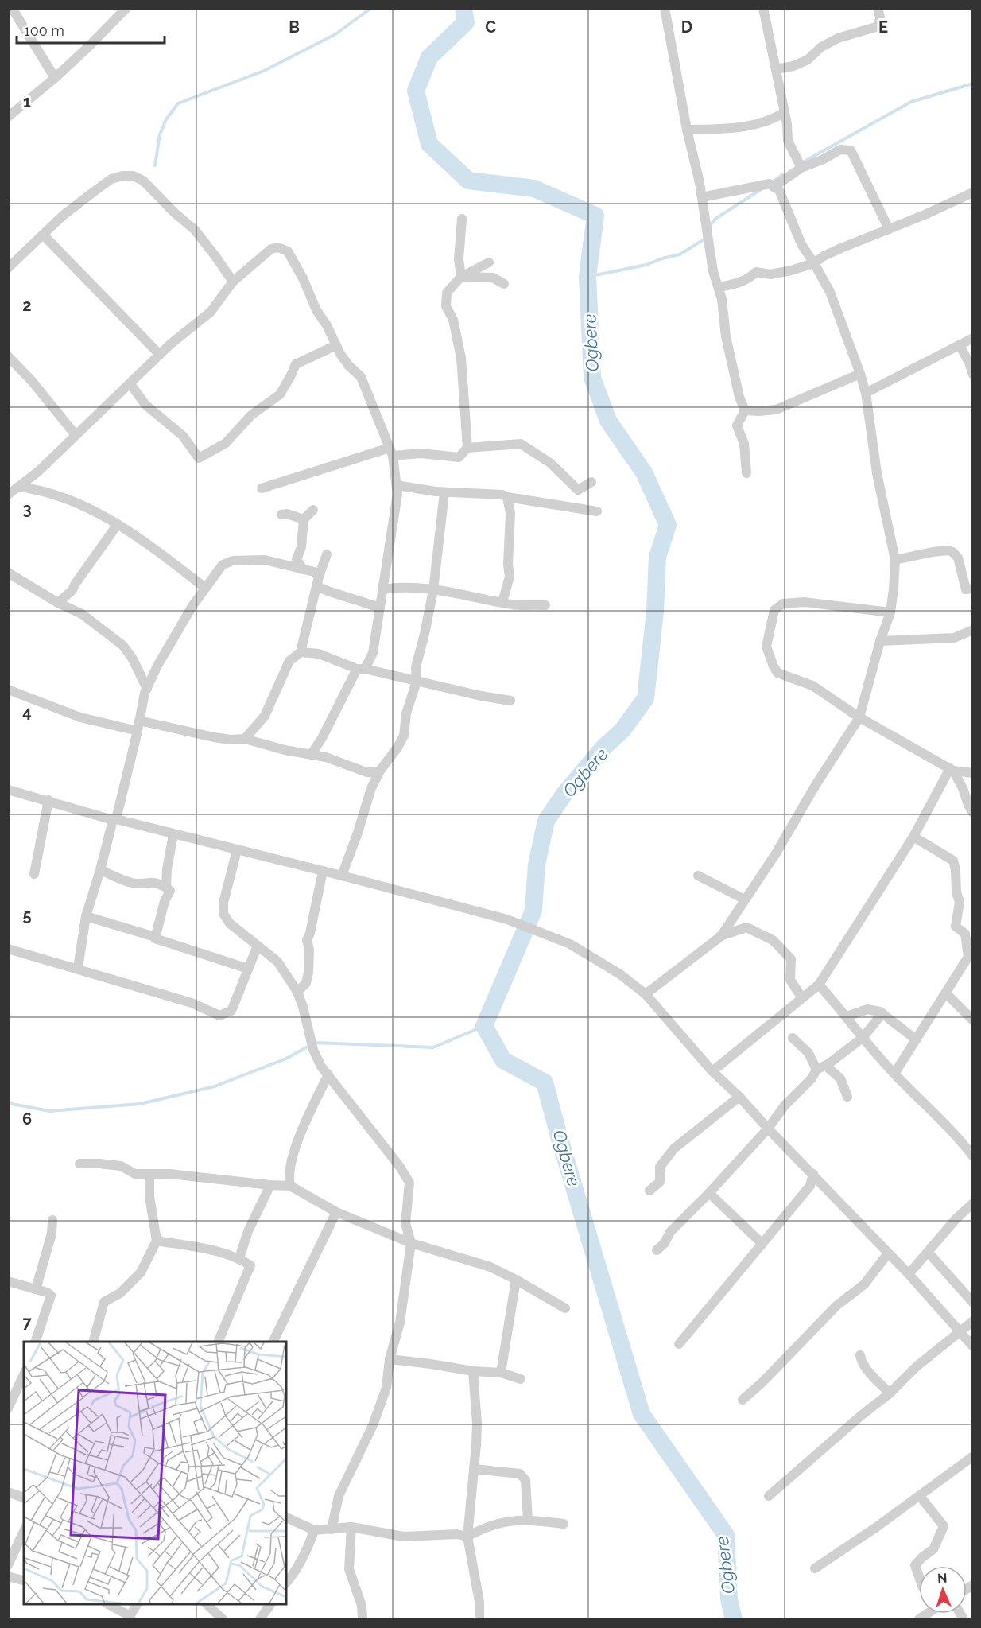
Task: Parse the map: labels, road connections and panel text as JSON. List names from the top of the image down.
{
  "water": ["Ogbere"],
  "scale_bar": "100 m",
  "north": "top",
  "grid": {
    "columns": [
      "B",
      "C",
      "D",
      "E"
    ],
    "rows": [
      "1",
      "2",
      "3",
      "4",
      "5",
      "6",
      "7"
    ]
  }
}
